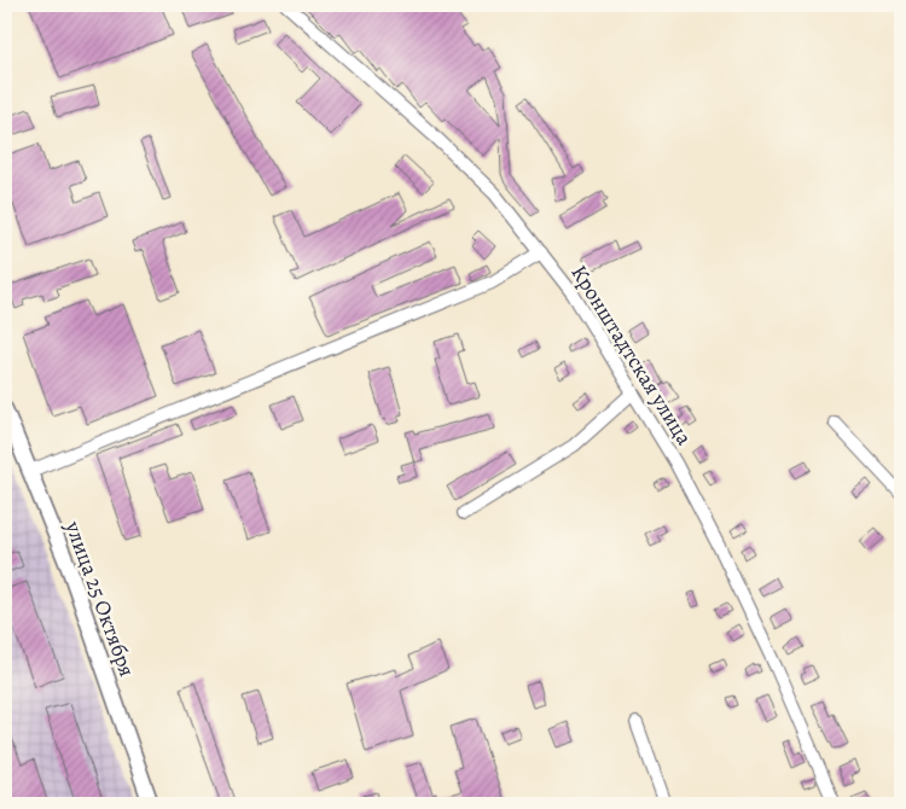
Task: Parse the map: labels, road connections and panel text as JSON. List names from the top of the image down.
{
  "streets": {
    "main road": ["улица 25 Октября"],
    "street": ["Кронштадтская улица"]
  }
}
